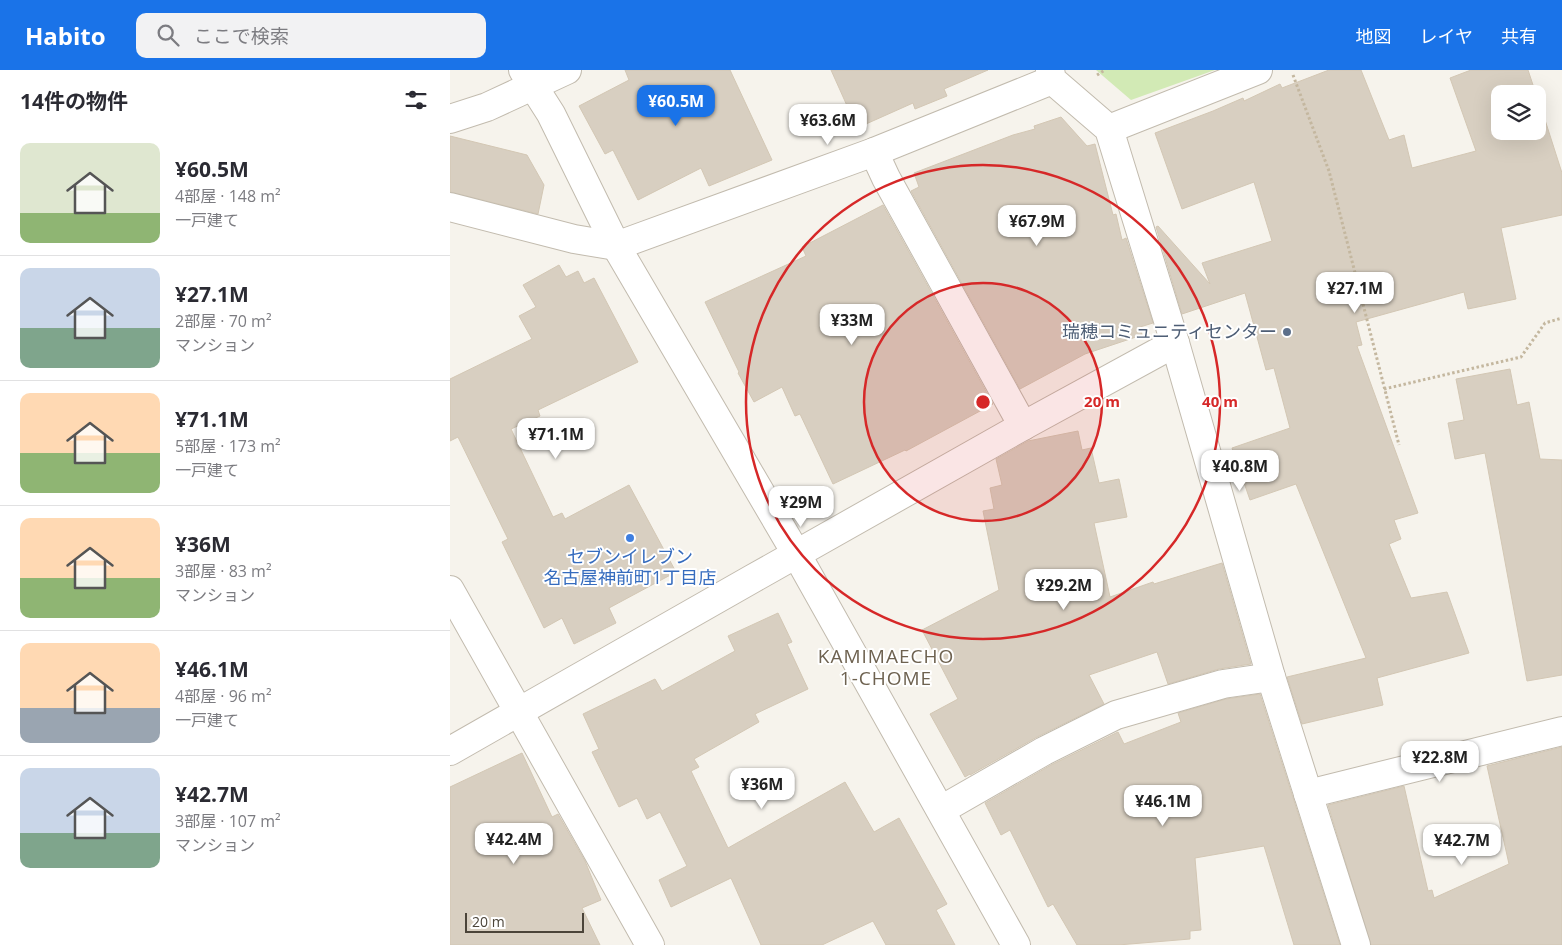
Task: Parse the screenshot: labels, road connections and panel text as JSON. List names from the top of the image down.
{
  "districts": ["KAMIMAECHO 1-CHOME"],
  "places": ["瑞穂コミュニティセンター", "セブンイレブン 名古屋神前町1丁目店"],
  "scale_bar": "20 m",
  "page": {
    "header": "Habito",
    "search": "ここで検索",
    "nav": ["地図", "レイヤ", "共有"],
    "heading": "14件の物件",
    "price": [
      "¥60.5M",
      "¥63.6M",
      "¥67.9M",
      "¥27.1M",
      "¥33M",
      "¥71.1M",
      "¥40.8M",
      "¥29M",
      "¥29.2M",
      "¥22.8M",
      "¥36M",
      "¥46.1M",
      "¥42.4M",
      "¥42.7M"
    ],
    "list": [
      {
        "name": "¥60.5M",
        "note": "4部屋 · 148 m² · 一戸建て"
      },
      {
        "name": "¥27.1M",
        "note": "2部屋 · 70 m² · マンション"
      },
      {
        "name": "¥71.1M",
        "note": "5部屋 · 173 m² · 一戸建て"
      },
      {
        "name": "¥36M",
        "note": "3部屋 · 83 m² · マンション"
      },
      {
        "name": "¥46.1M",
        "note": "4部屋 · 96 m² · 一戸建て"
      },
      {
        "name": "¥42.7M",
        "note": "3部屋 · 107 m² · マンション"
      }
    ],
    "scale": "20 m"
  },
  "rings": ["20 m", "40 m"]
}
